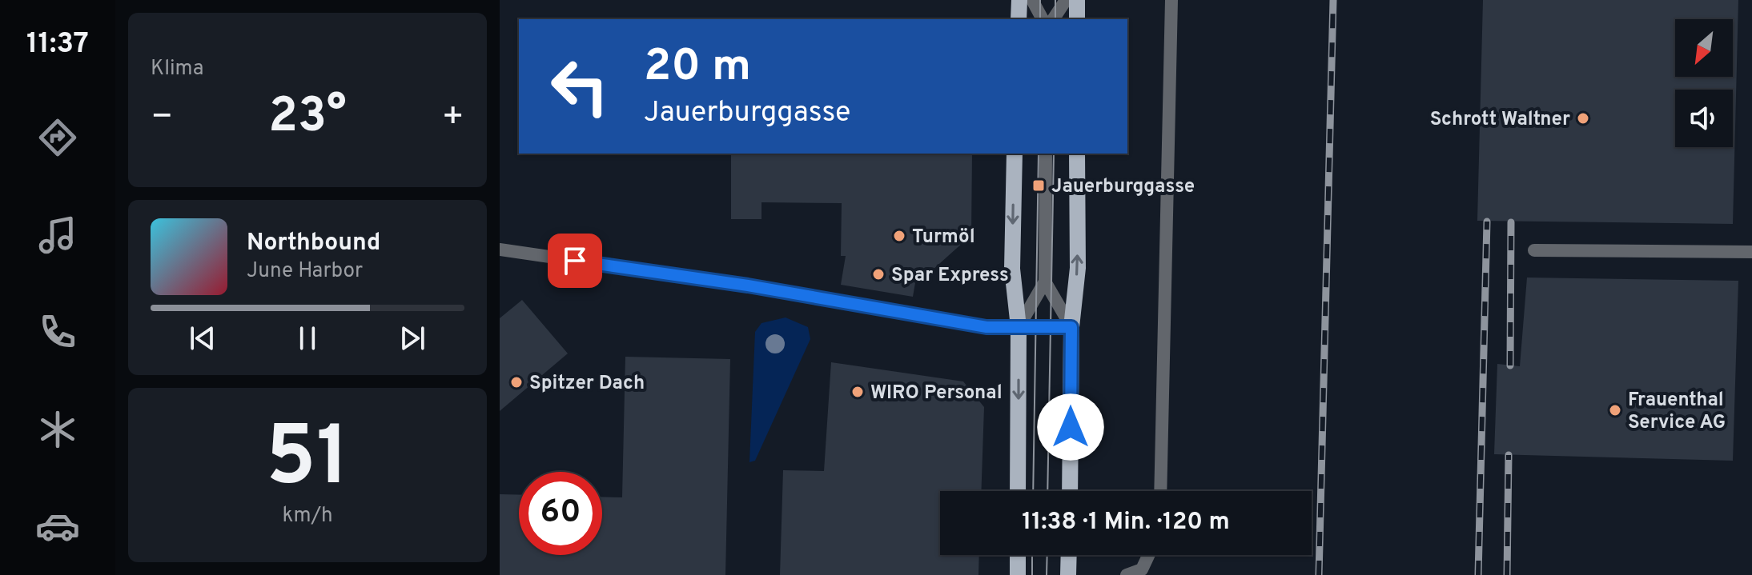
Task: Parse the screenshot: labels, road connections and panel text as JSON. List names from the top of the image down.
{
  "places": {
    "other": [
      "Schrott Waltner",
      "Turmöl",
      "Spar Express",
      "Spitzer Dach",
      "WIRO Personal",
      "Frauenthal Service AG"
    ],
    "transit": ["Jauerburggasse"]
  },
  "north": "bottom left",
  "page": {
    "tabs": "11:37",
    "tile": [
      "Klima",
      ["51", "km/h"]
    ],
    "turn": ["20 m", "Jauerburggasse"],
    "heat": ["−", "23°", "+"],
    "song": ["Northbound", "June Harbor"],
    "limit": "60",
    "trip": "11:38 · 1 Min. · 120 m"
  }
}
